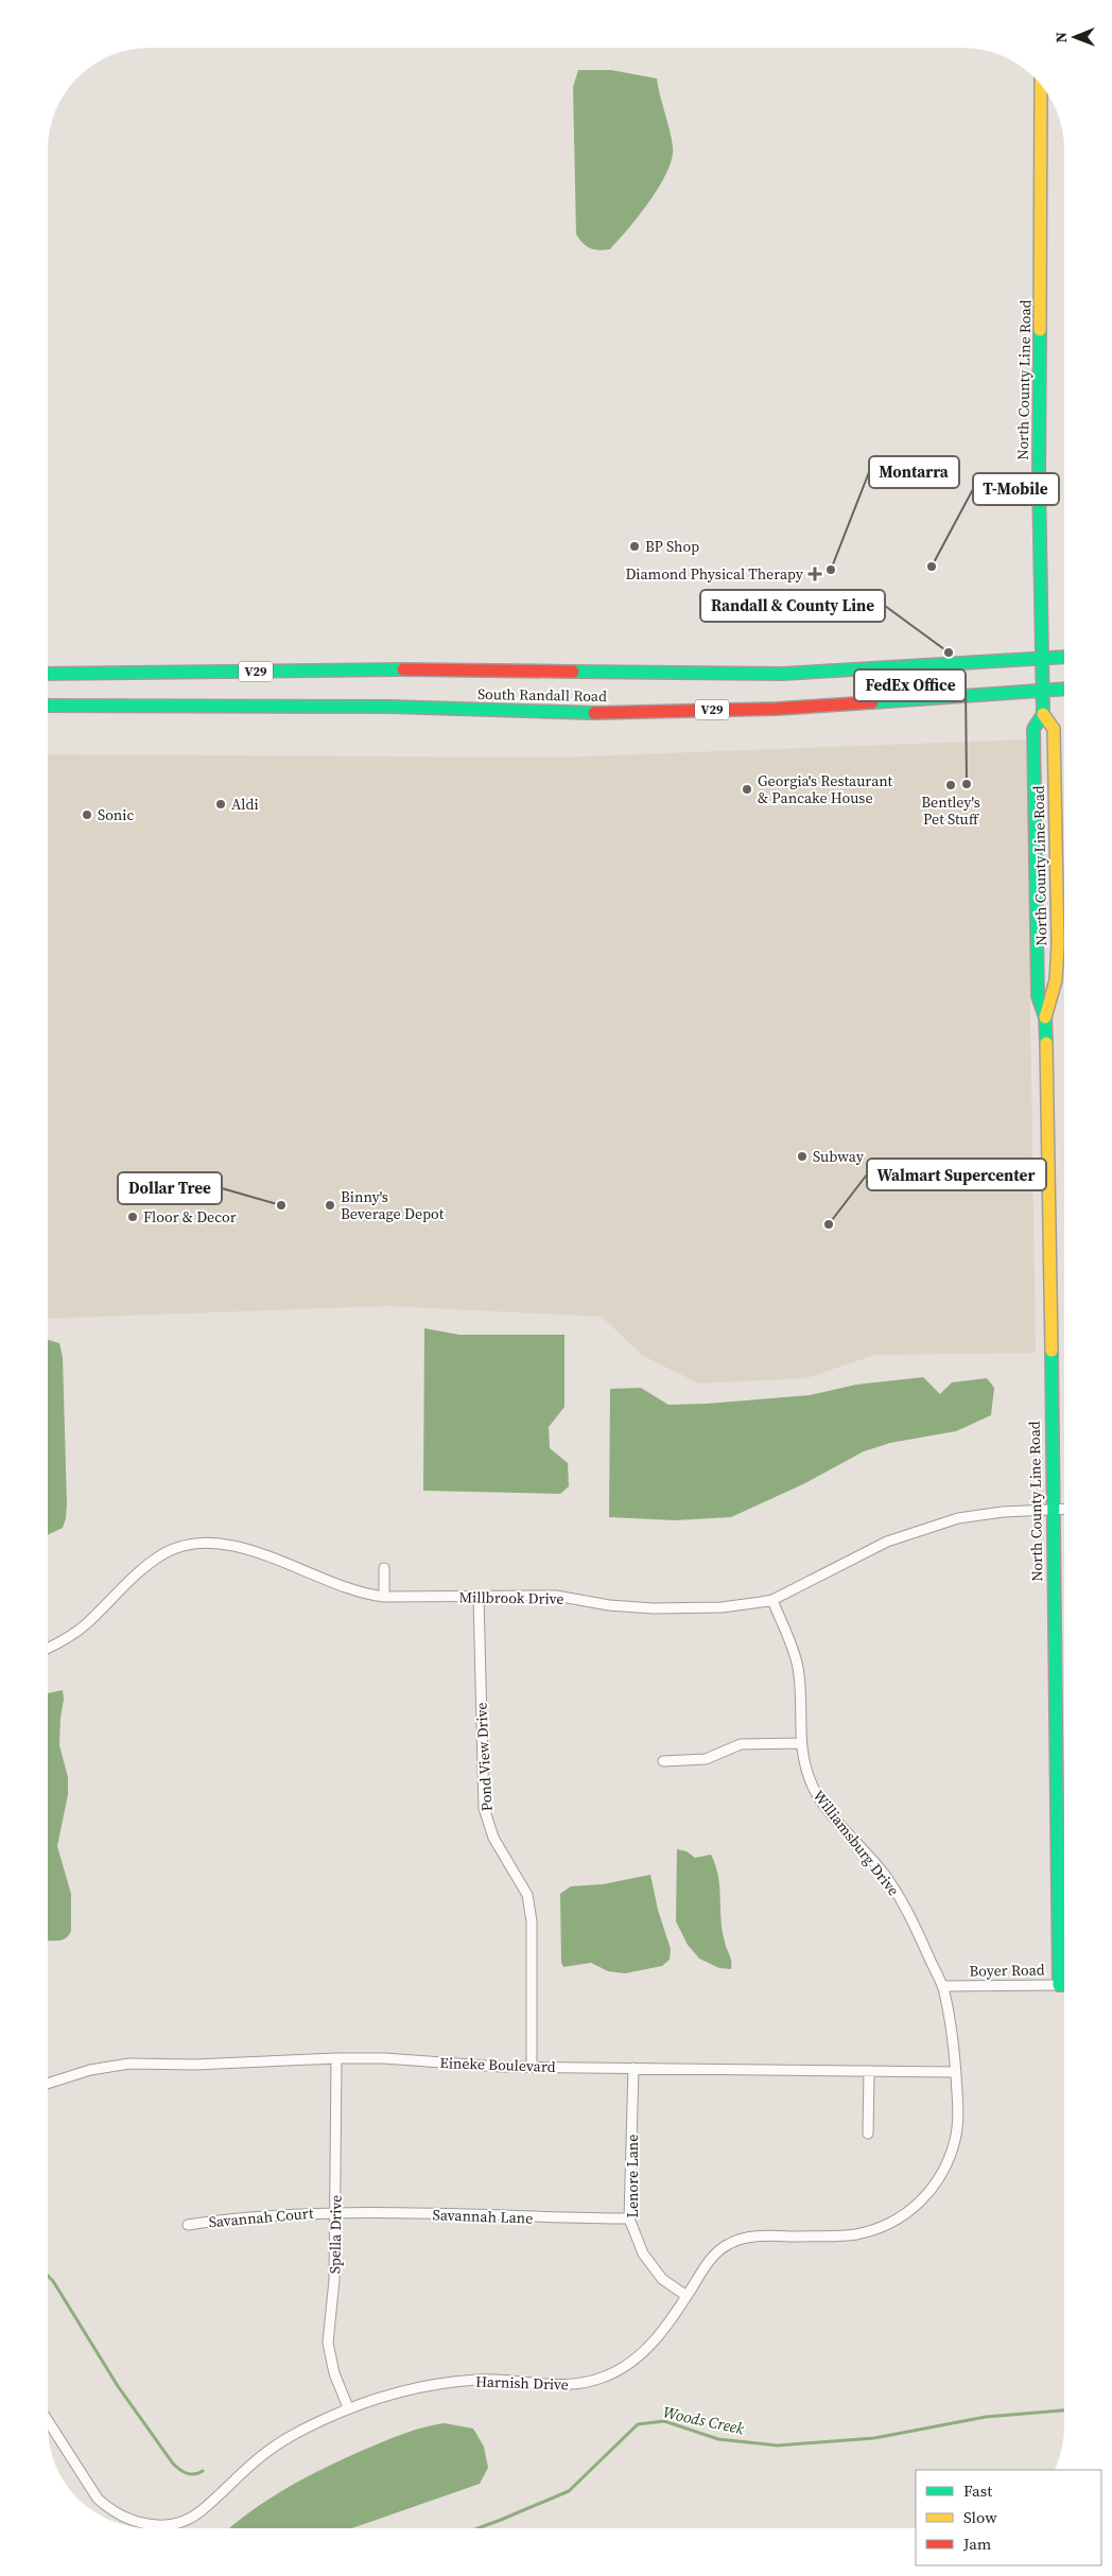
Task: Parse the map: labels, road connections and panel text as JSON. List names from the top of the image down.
{
  "streets": {
    "street": [
      "North County Line Road",
      "V29",
      "South Randall Road",
      "Millbrook Drive",
      "Pond View Drive",
      "Williamsburg Drive",
      "Boyer Road",
      "Eineke Boulevard",
      "Lenore Lane",
      "Savannah Lane",
      "Savannah Court",
      "Spella Drive",
      "Harnish Drive"
    ]
  },
  "crossings": [
    ["North County Line Road", "South Randall Road"],
    ["North County Line Road", "Millbrook Drive"],
    ["North County Line Road", "Boyer Road"],
    ["Millbrook Drive", "Pond View Drive"],
    ["Millbrook Drive", "Williamsburg Drive"],
    ["Pond View Drive", "Eineke Boulevard"],
    ["Williamsburg Drive", "Boyer Road"],
    ["Williamsburg Drive", "Harnish Drive"],
    ["Boyer Road", "Harnish Drive"],
    ["Eineke Boulevard", "Lenore Lane"],
    ["Eineke Boulevard", "Spella Drive"],
    ["Eineke Boulevard", "Harnish Drive"],
    ["Lenore Lane", "Savannah Lane"],
    ["Lenore Lane", "Harnish Drive"],
    ["Savannah Lane", "Savannah Court"],
    ["Savannah Lane", "Spella Drive"],
    ["Savannah Court", "Spella Drive"],
    ["Spella Drive", "Harnish Drive"]
  ],
  "water": ["Woods Creek"],
  "places": {
    "other": [
      "BP Shop",
      "T-Mobile",
      "Montarra",
      "Randall & County Line",
      "FedEx Office",
      "Bentley's Pet Stuff",
      "Georgia's Restaurant & Pancake House",
      "Aldi",
      "Sonic",
      "Subway",
      "Dollar Tree",
      "Binny's Beverage Depot",
      "Floor & Decor",
      "Walmart Supercenter"
    ],
    "health": ["Diamond Physical Therapy"]
  },
  "legend": ["Fast", "Slow", "Jam"],
  "north": "left"
}
